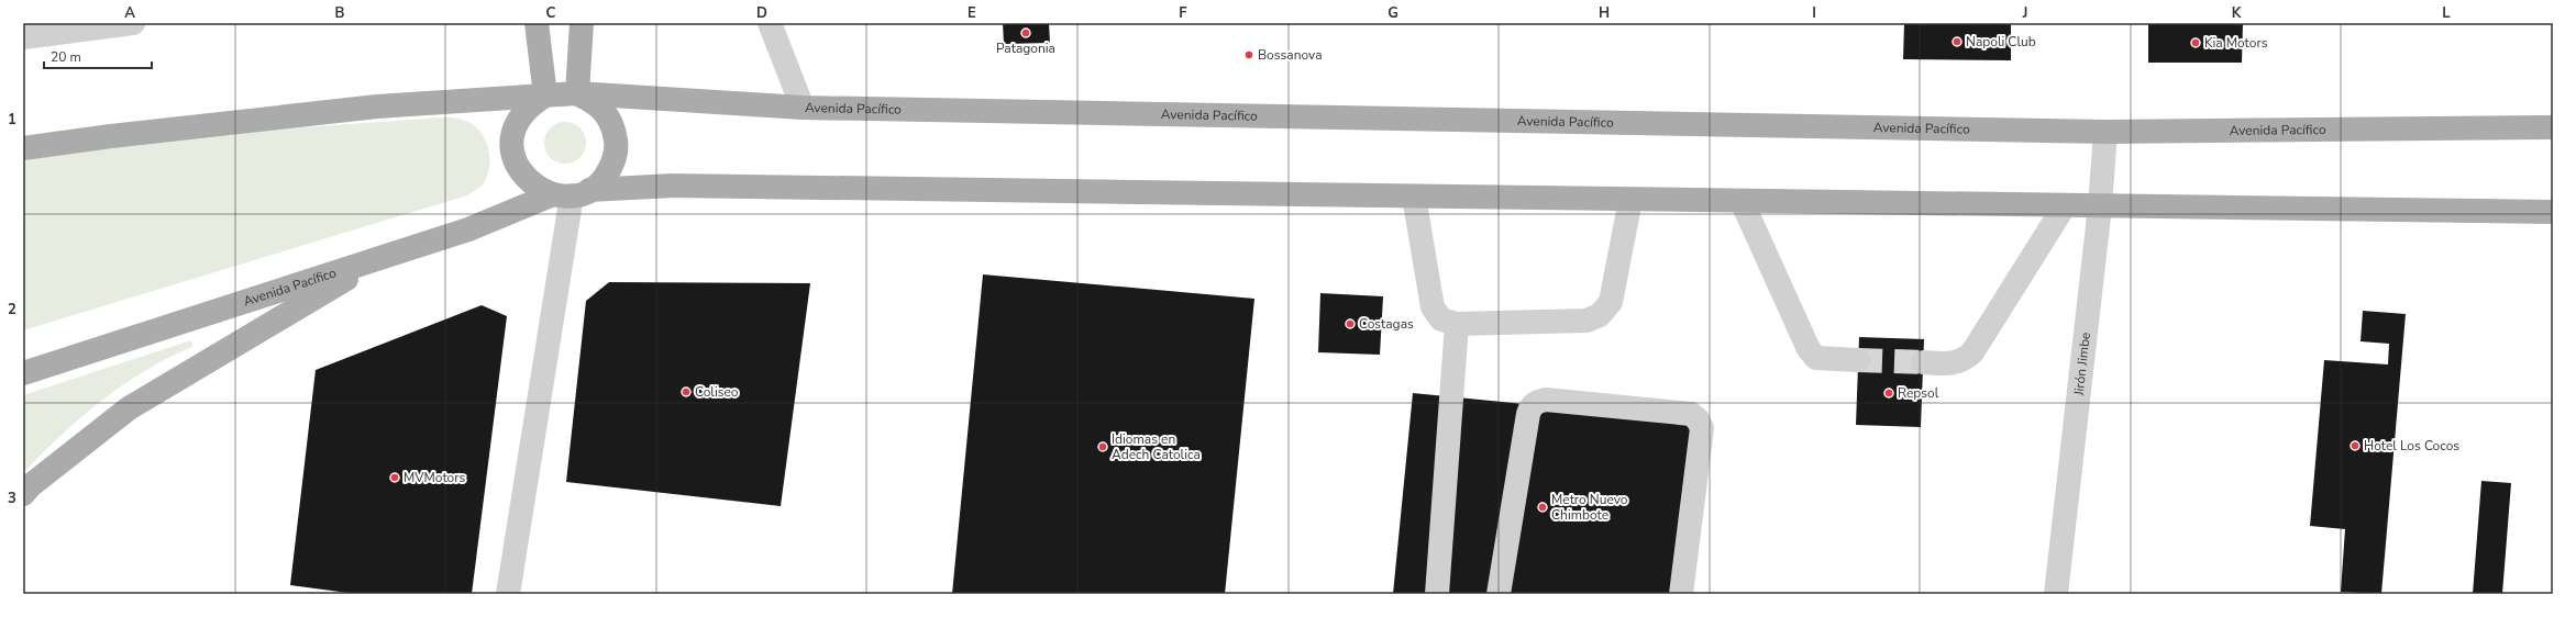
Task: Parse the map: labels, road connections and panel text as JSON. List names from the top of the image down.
{
  "streets": {
    "main road": ["Avenida Pacífico"],
    "street": ["Jirón Jimbe"]
  },
  "crossings": [
    ["Avenida Pacífico", "Jirón Jimbe"]
  ],
  "places": [
    "Patagonia",
    "Napoli Club",
    "Kia Motors",
    "Bossanova",
    "Costagas",
    "Coliseo",
    "Repsol",
    "Hotel Los Cocos",
    "Idiomas en Adech Catolica",
    "MVMotors",
    "Metro Nuevo Chimbote"
  ],
  "scale_bar": "20 m",
  "grid": {
    "columns": [
      "A",
      "B",
      "C",
      "D",
      "E",
      "F",
      "G",
      "H",
      "I",
      "J",
      "K",
      "L"
    ],
    "rows": ["1", "2", "3"]
  }
}
